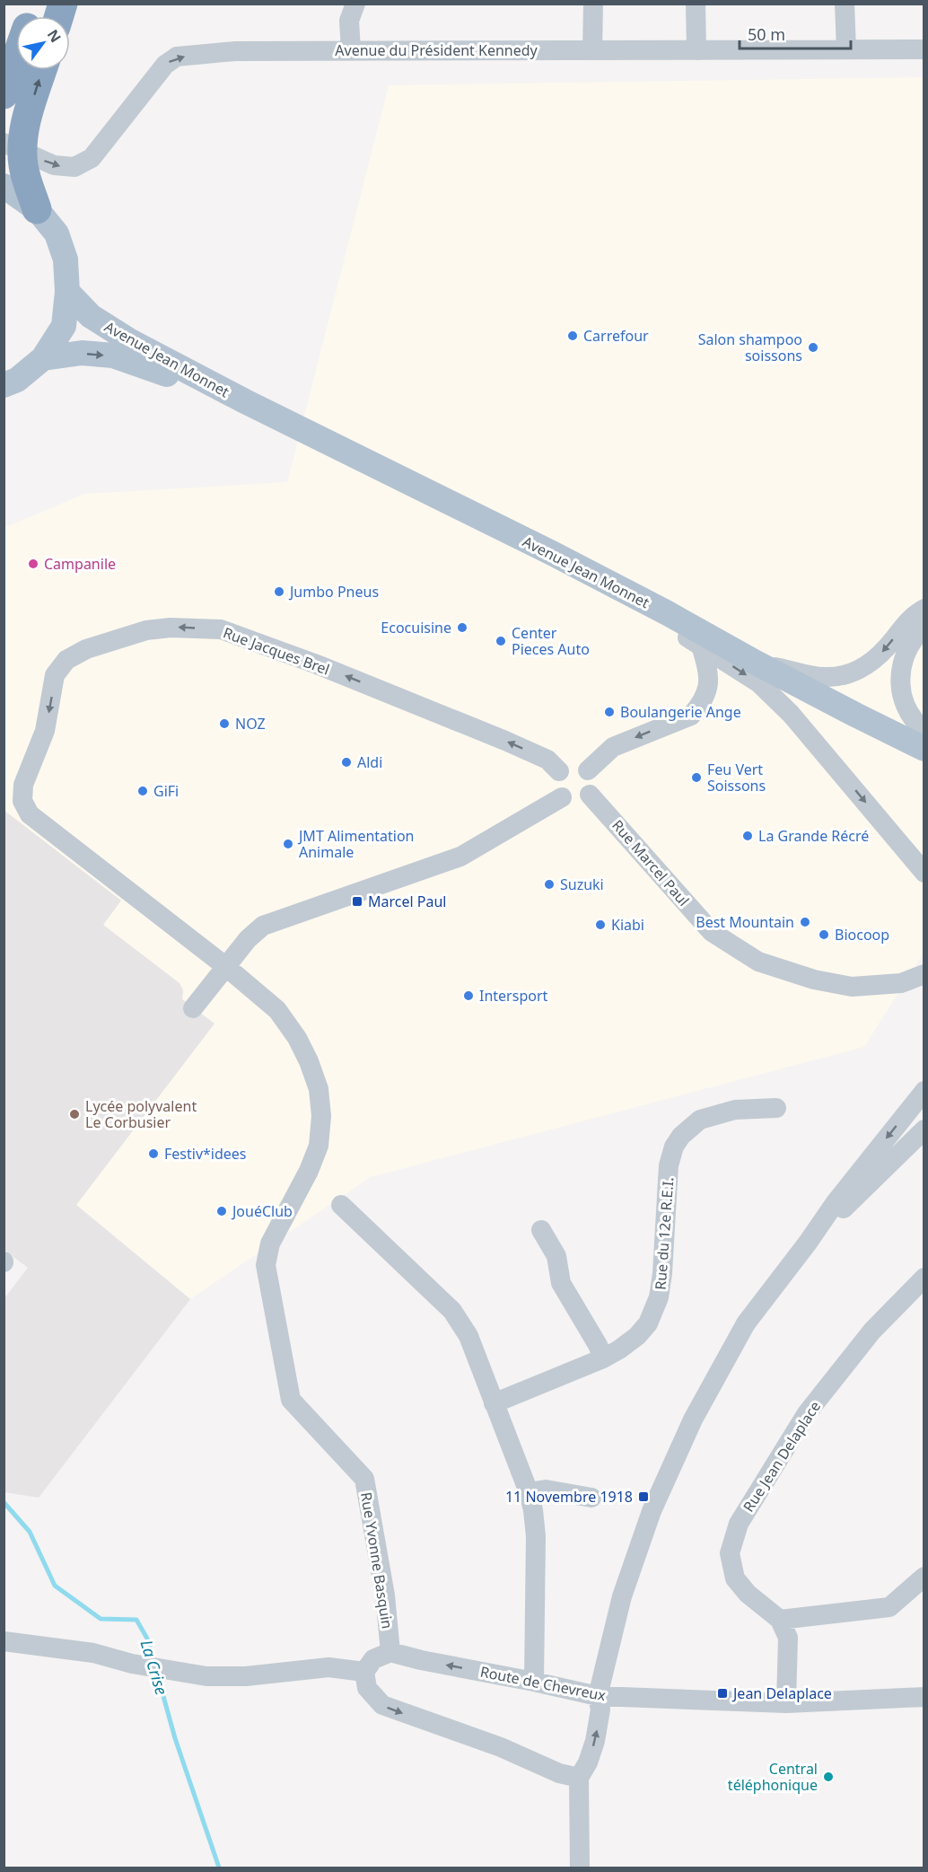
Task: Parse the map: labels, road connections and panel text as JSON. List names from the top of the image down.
{
  "streets": {
    "main road": ["Avenue Jean Monnet"],
    "street": [
      "Avenue du Président Kennedy",
      "Rue Jacques Brel",
      "Rue Marcel Paul",
      "Rue du 12e R.E.I.",
      "Rue Jean Delaplace",
      "Rue Yvonne Basquin",
      "Route de Chevreux"
    ]
  },
  "crossings": [
    ["Rue Jacques Brel", "Rue Marcel Paul"],
    ["Rue Jacques Brel", "Rue Yvonne Basquin"],
    ["Rue Yvonne Basquin", "Route de Chevreux"]
  ],
  "one_way": ["Avenue du Président Kennedy"],
  "water": ["La Crise"],
  "places": {
    "other": [
      "Carrefour",
      "Salon shampoo soissons",
      "Campanile",
      "Jumbo Pneus",
      "Ecocuisine",
      "Center Pieces Auto",
      "Boulangerie Ange",
      "NOZ",
      "Aldi",
      "Feu Vert Soissons",
      "GiFi",
      "La Grande Récré",
      "JMT Alimentation Animale",
      "Suzuki",
      "Best Mountain",
      "Kiabi",
      "Biocoop",
      "Intersport",
      "Lycée polyvalent Le Corbusier",
      "Festiv*idees",
      "JouéClub",
      "Central téléphonique"
    ],
    "transit": ["Marcel Paul", "11 Novembre 1918", "Jean Delaplace"]
  },
  "scale_bar": "50 m",
  "north": "top right"
}
